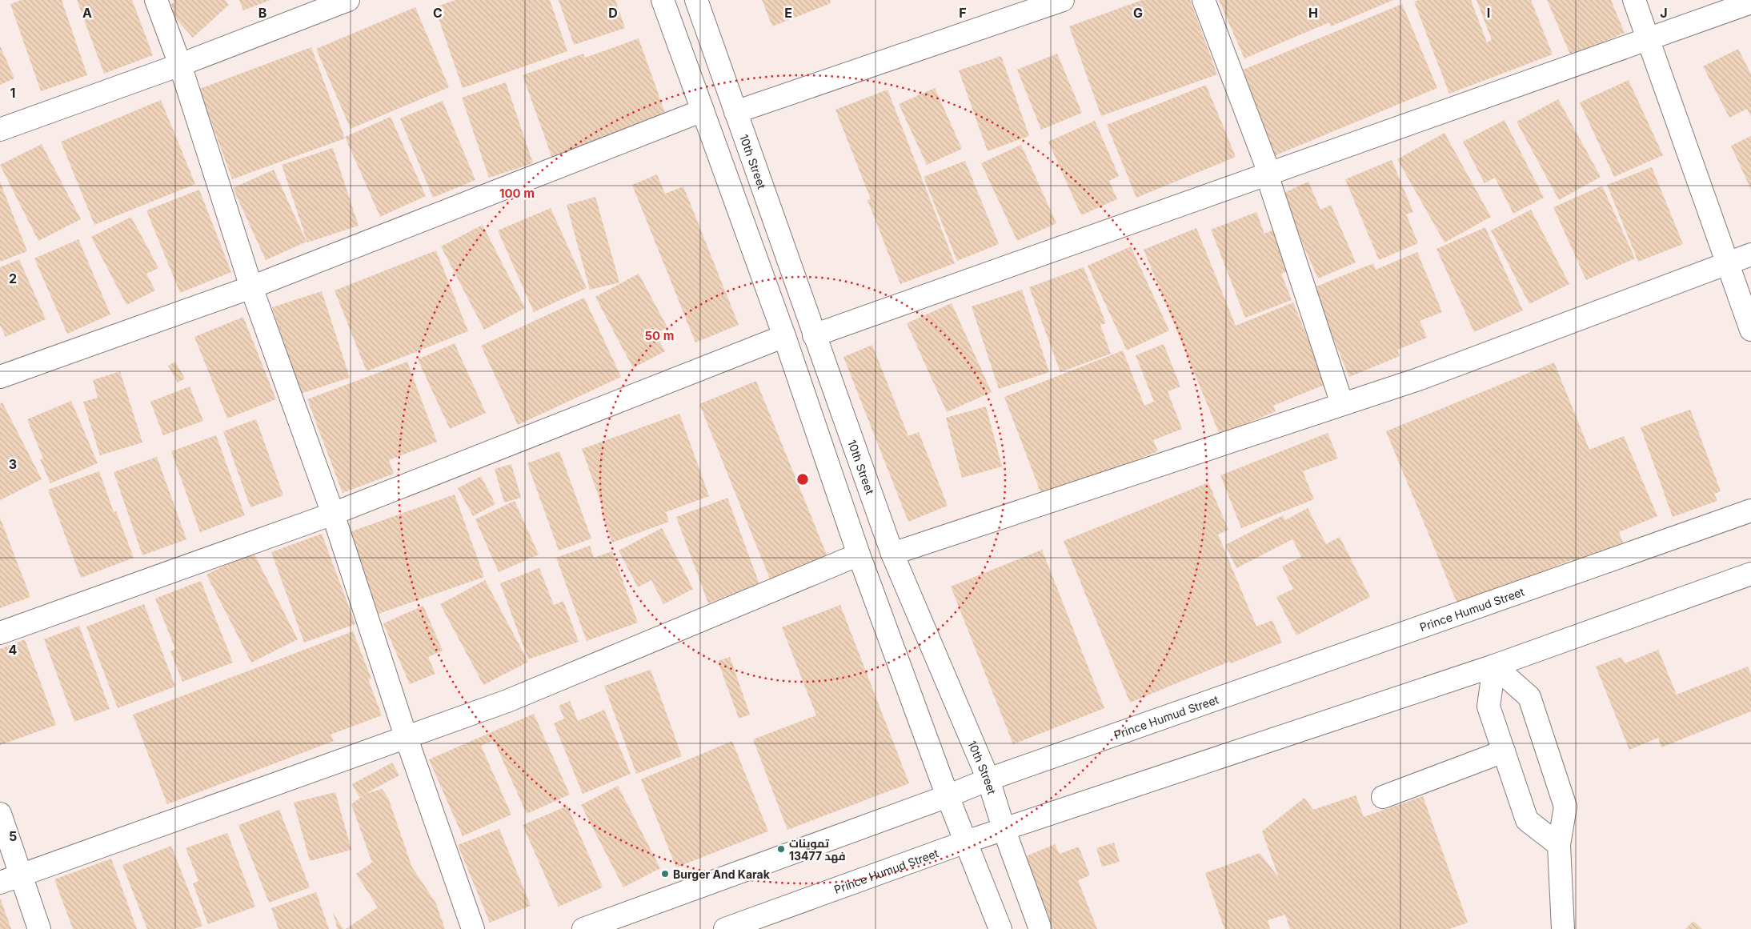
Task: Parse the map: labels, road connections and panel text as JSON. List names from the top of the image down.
{
  "streets": {
    "street": ["10th Street", "Prince Humud Street"]
  },
  "crossings": [
    ["10th Street", "Prince Humud Street"]
  ],
  "places": ["تموينات فهد 13477", "Burger And Karak"],
  "grid": {
    "columns": [
      "A",
      "B",
      "C",
      "D",
      "E",
      "F",
      "G",
      "H",
      "I",
      "J"
    ],
    "rows": [
      "1",
      "2",
      "3",
      "4",
      "5"
    ]
  },
  "rings": ["100 m", "50 m"]
}
